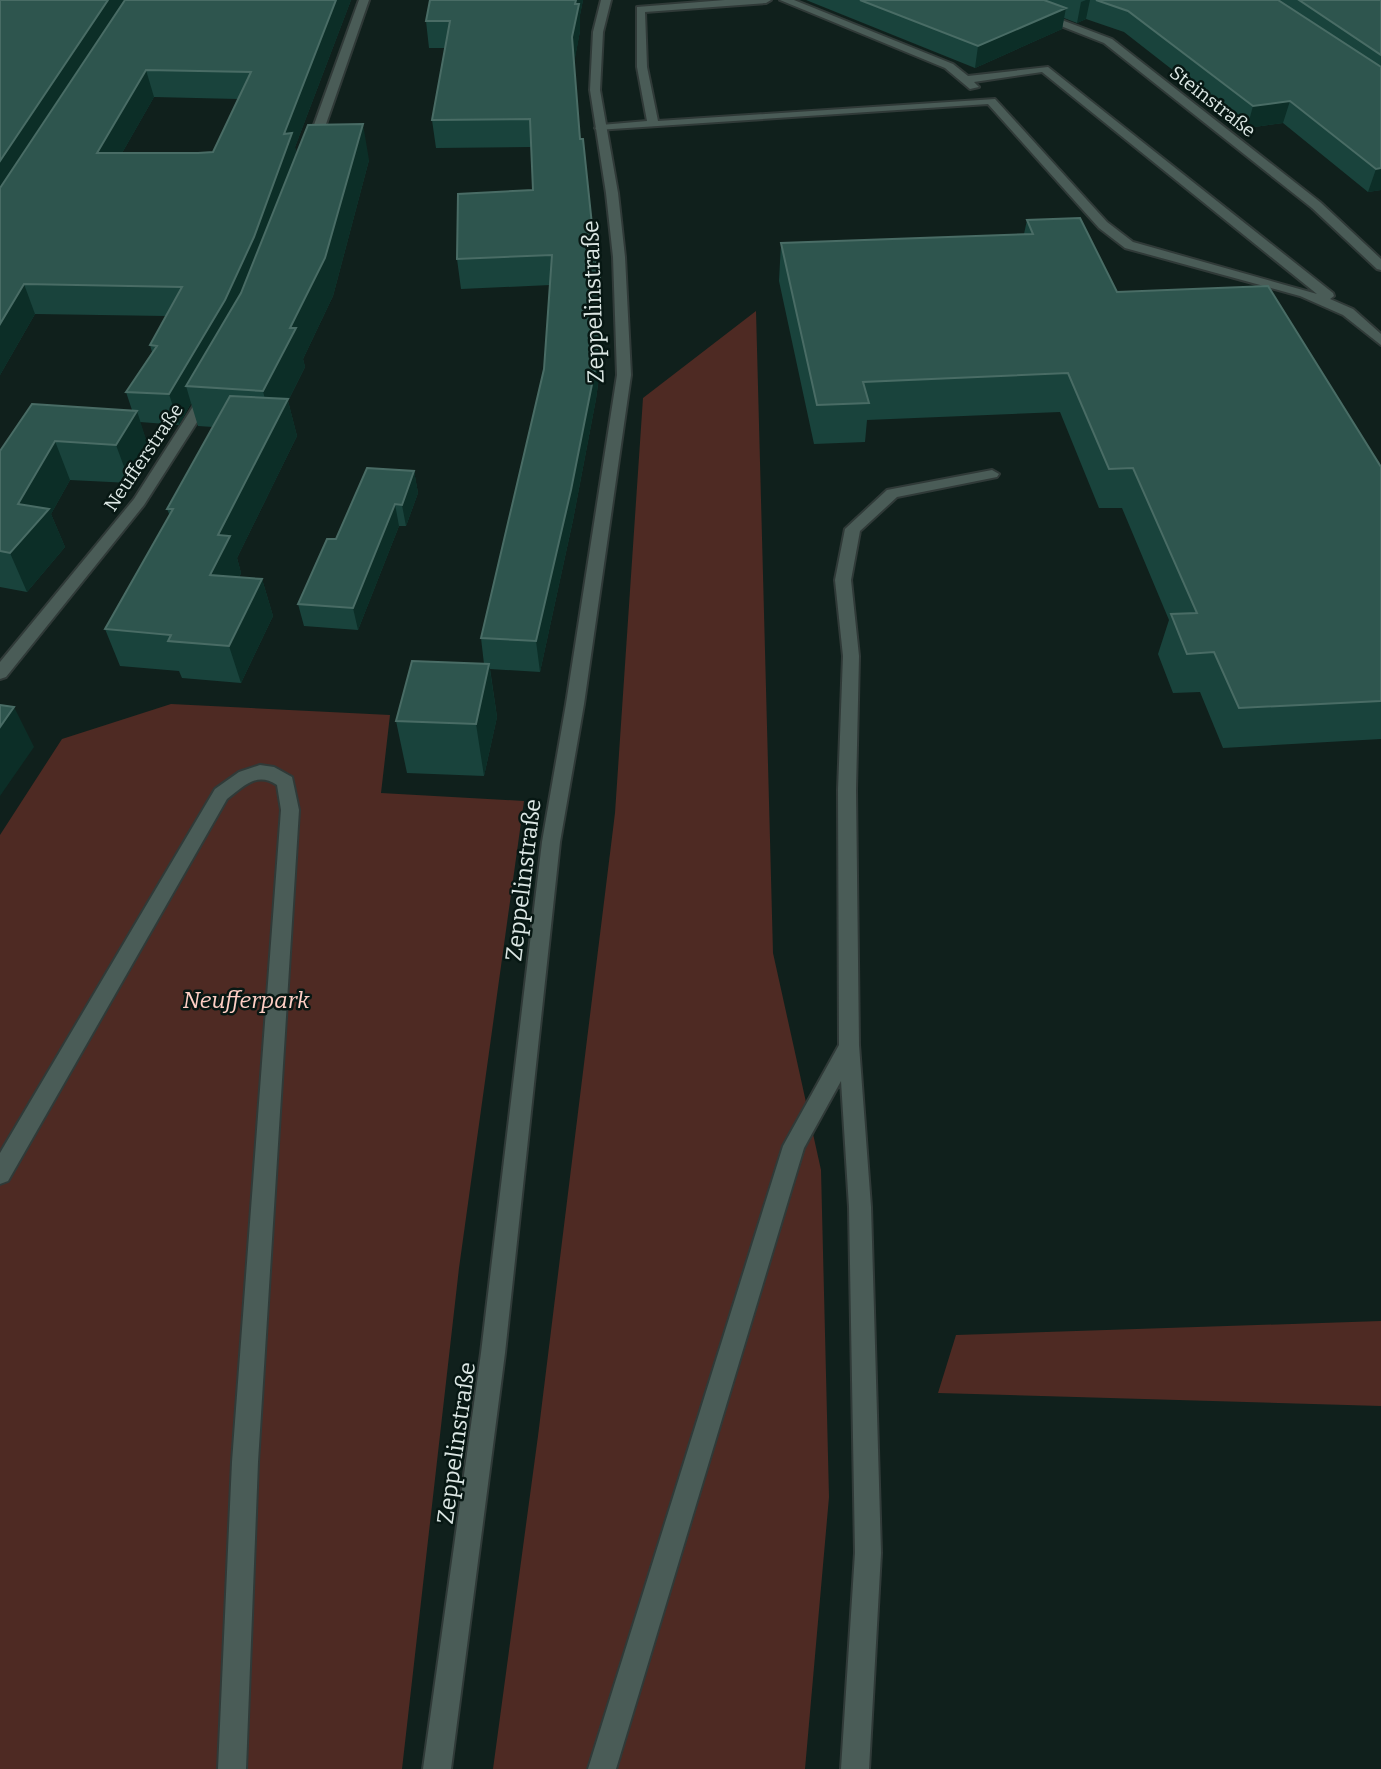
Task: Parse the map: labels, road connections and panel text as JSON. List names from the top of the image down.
{
  "streets": {
    "street": ["Steinstraße", "Zeppelinstraße", "Neufferstraße"]
  },
  "parks": ["Neufferpark"]
}
